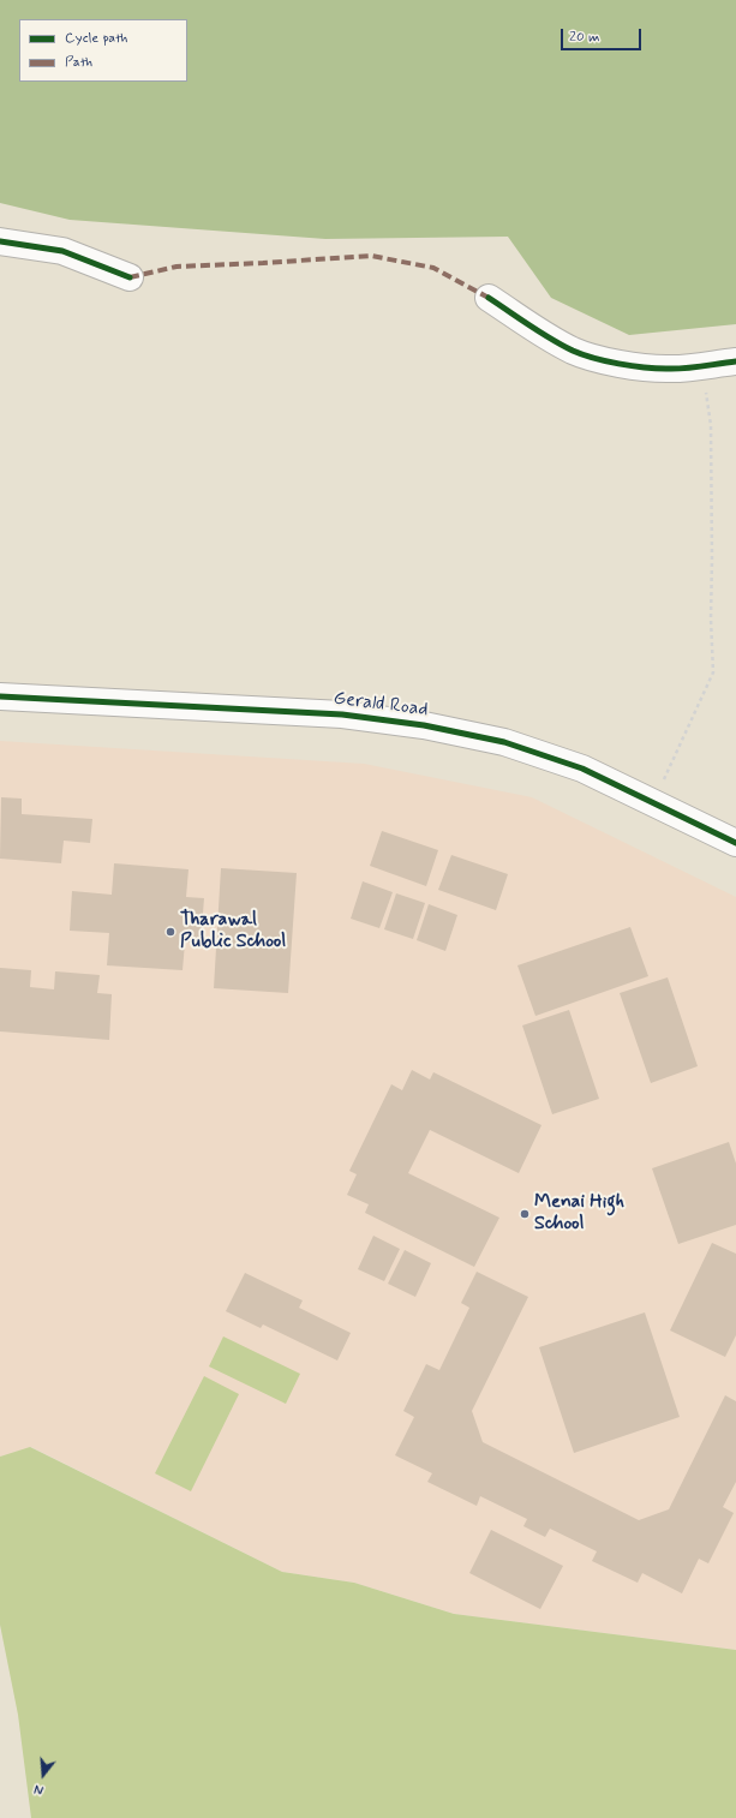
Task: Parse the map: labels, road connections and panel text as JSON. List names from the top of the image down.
{
  "streets": {
    "street": ["Gerald Road"]
  },
  "places": ["Tharawal Public School", "Menai High School"],
  "legend": ["Cycle path", "Path"],
  "scale_bar": "20 m",
  "north": "bottom"
}
